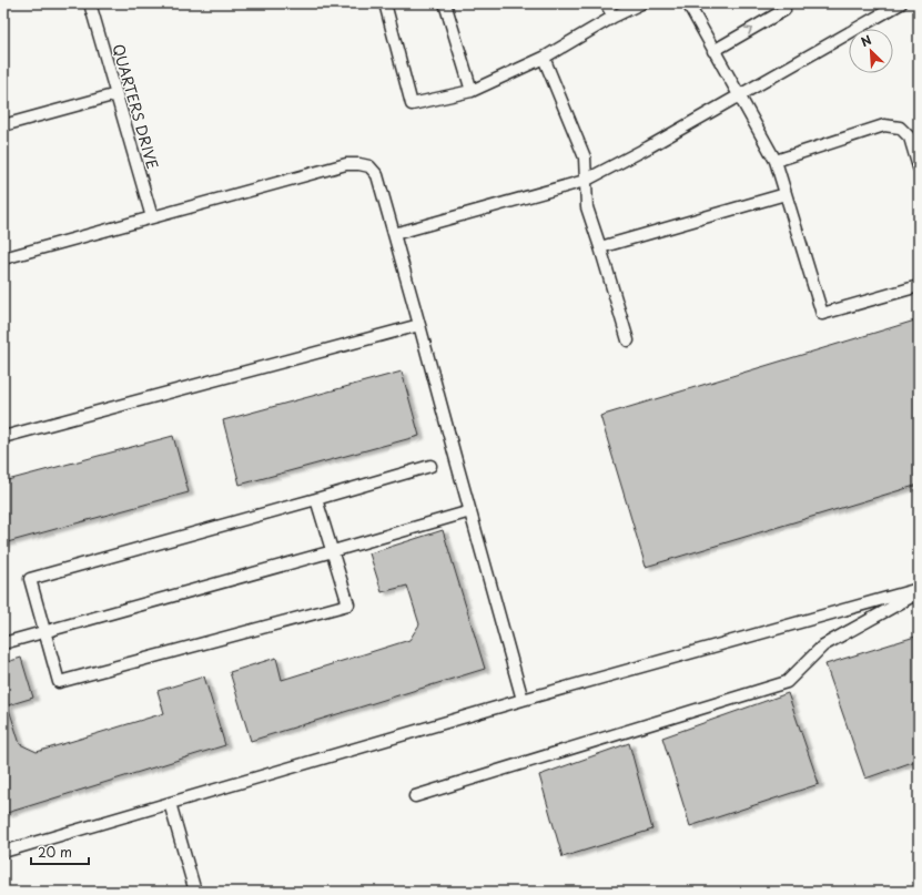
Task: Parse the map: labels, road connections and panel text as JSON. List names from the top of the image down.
{
  "streets": {
    "lane": ["QUARTERS DRIVE"]
  },
  "scale_bar": "20 m",
  "north": "top left"
}
